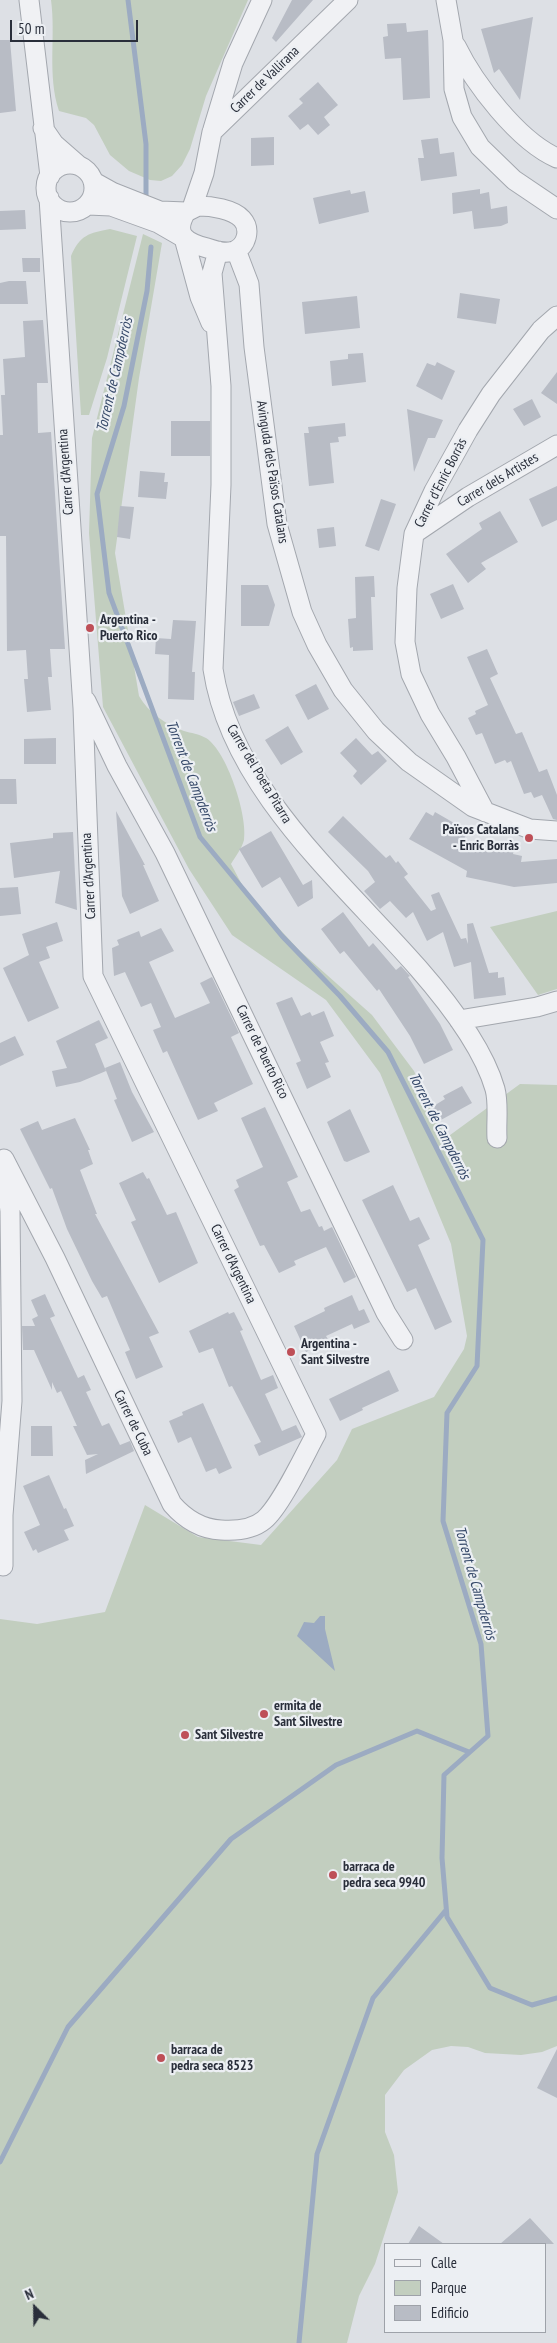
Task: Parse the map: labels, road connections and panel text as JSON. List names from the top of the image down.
{
  "streets": {
    "street": [
      "Carrer de Vallirana",
      "Carrer d'Argentina",
      "Avinguda dels Països Catalans",
      "Carrer dels Artistes",
      "Carrer d'Enric Borràs",
      "Carrer del Poeta Pitarra",
      "Carrer de Puerto Rico",
      "Carrer de Cuba"
    ]
  },
  "crossings": [
    ["Carrer d'Argentina", "Carrer de Puerto Rico"],
    ["Carrer d'Argentina", "Carrer de Cuba"],
    ["Avinguda dels Països Catalans", "Carrer d'Enric Borràs"],
    ["Avinguda dels Països Catalans", "Carrer del Poeta Pitarra"],
    ["Carrer dels Artistes", "Carrer d'Enric Borràs"]
  ],
  "water": ["Torrent de Campderròs"],
  "places": [
    "Argentina - Puerto Rico",
    "Països Catalans - Enric Borràs",
    "Argentina - Sant Silvestre",
    "ermita de Sant Silvestre",
    "Sant Silvestre",
    "barraca de pedra seca 9940",
    "barraca de pedra seca 8523"
  ],
  "legend": ["Calle", "Parque", "Edificio"],
  "scale_bar": "50 m",
  "north": "top left"
}
